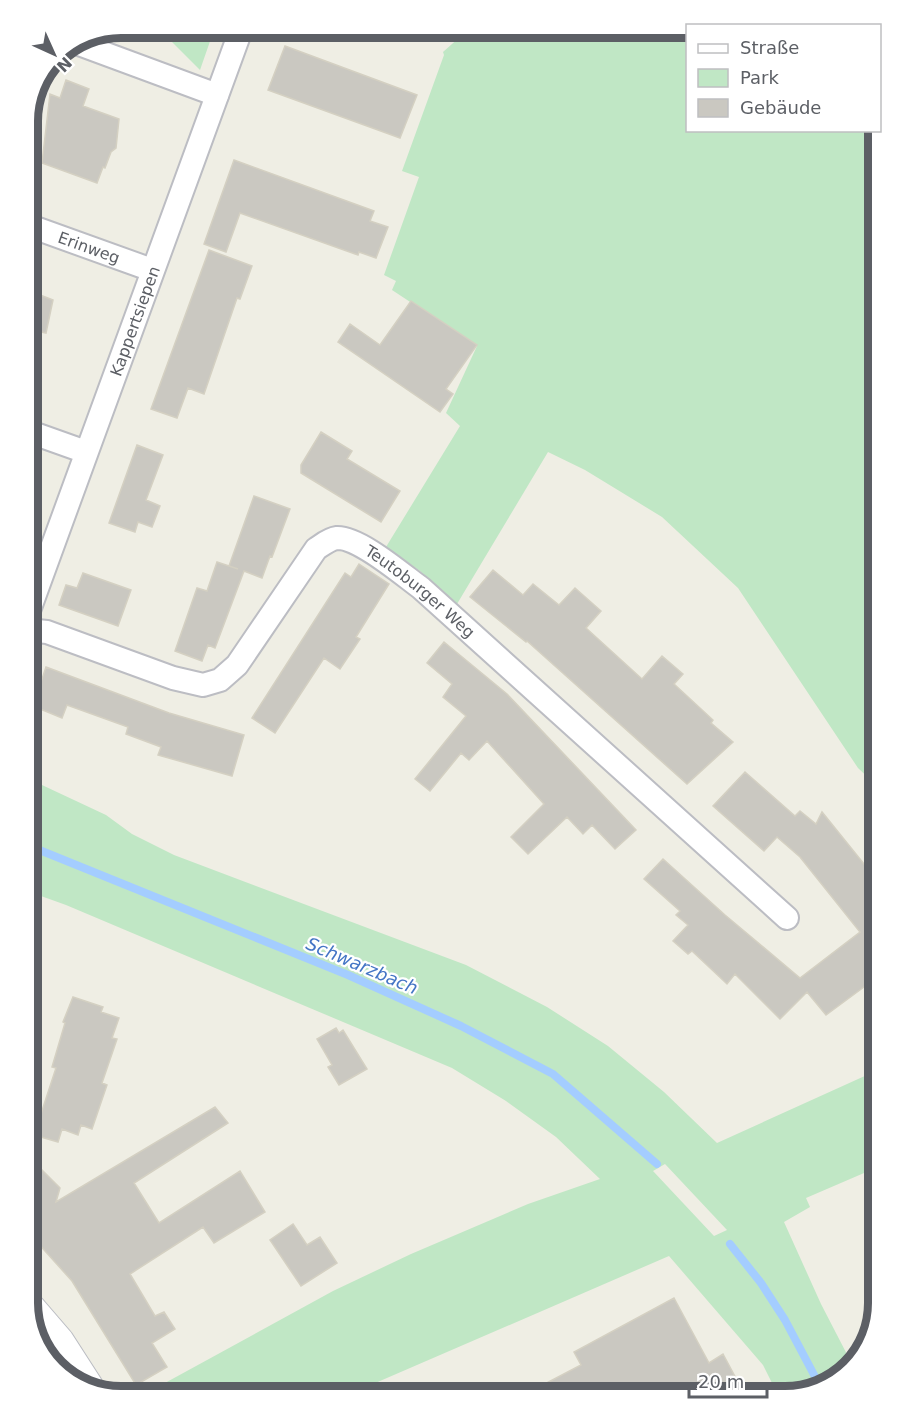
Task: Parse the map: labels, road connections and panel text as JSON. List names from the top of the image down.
{
  "streets": {
    "street": ["Erinweg", "Kappertsiepen", "Teutoburger Weg"]
  },
  "crossings": [
    ["Erinweg", "Kappertsiepen"]
  ],
  "water": ["Schwarzbach"],
  "legend": ["Straße", "Park", "Gebäude"],
  "scale_bar": "20 m",
  "north": "bottom right"
}
